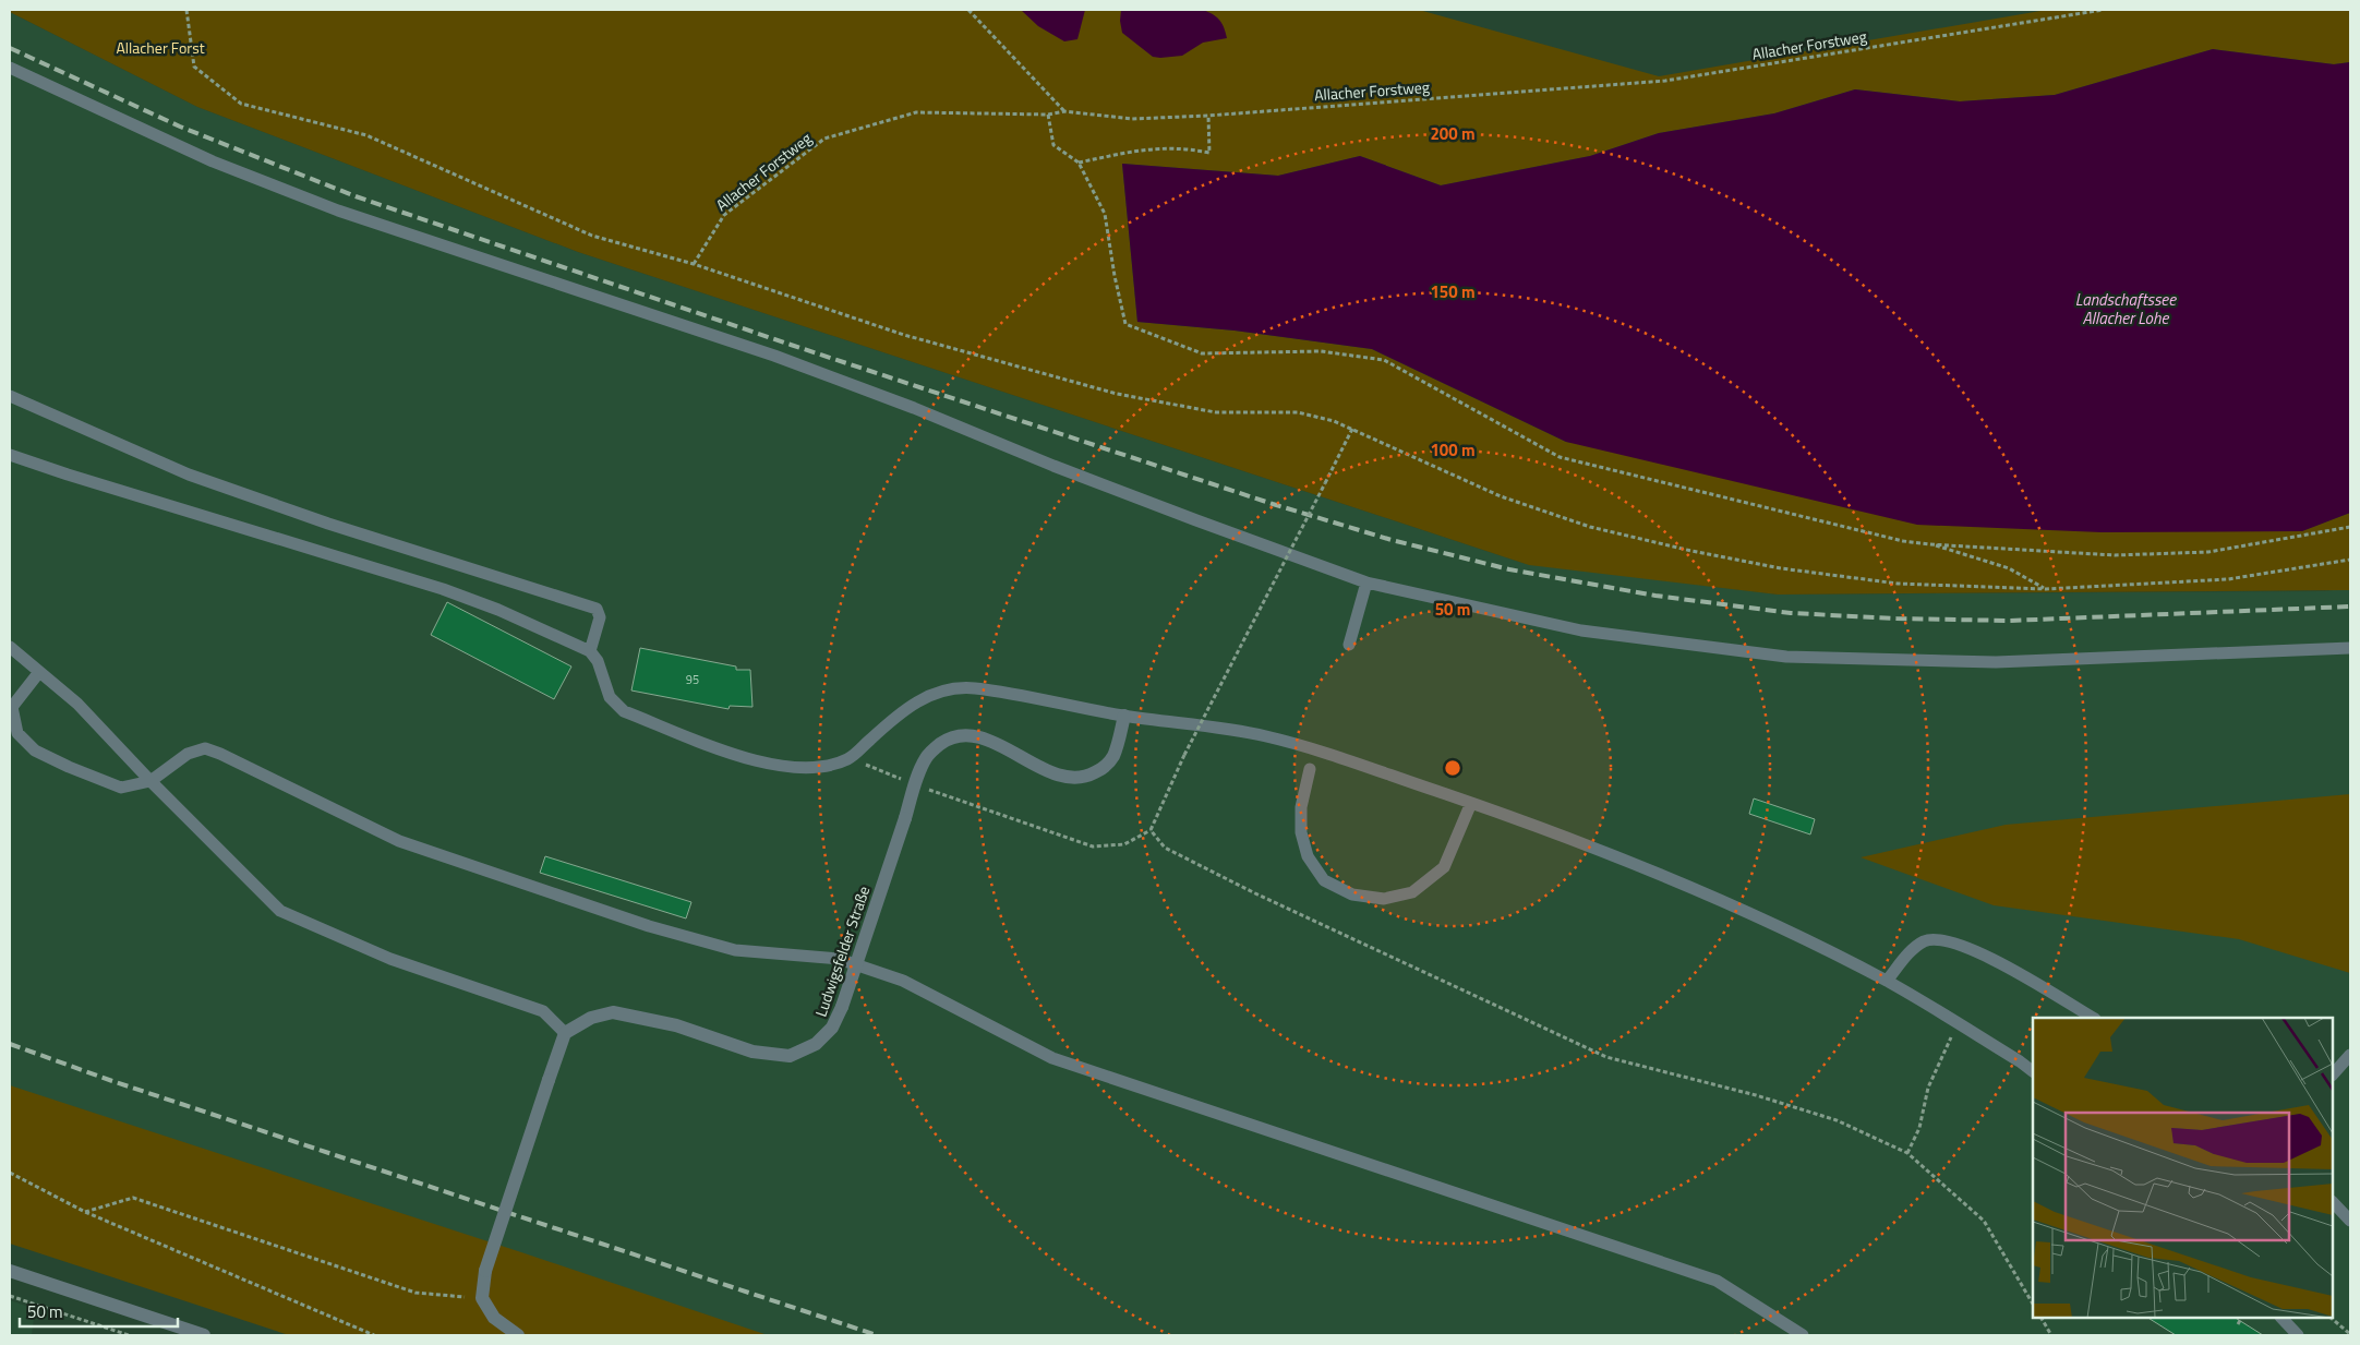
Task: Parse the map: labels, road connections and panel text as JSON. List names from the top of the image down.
{
  "streets": {
    "street": ["Ludwigsfelder Straße"],
    "path": ["Allacher Forstweg"]
  },
  "water": ["Landschaftssee Allacher Lohe"],
  "parks": ["Allacher Forst"],
  "house_numbers": ["95"],
  "scale_bar": "50 m",
  "rings": [
    "200 m",
    "150 m",
    "100 m",
    "50 m"
  ]
}
